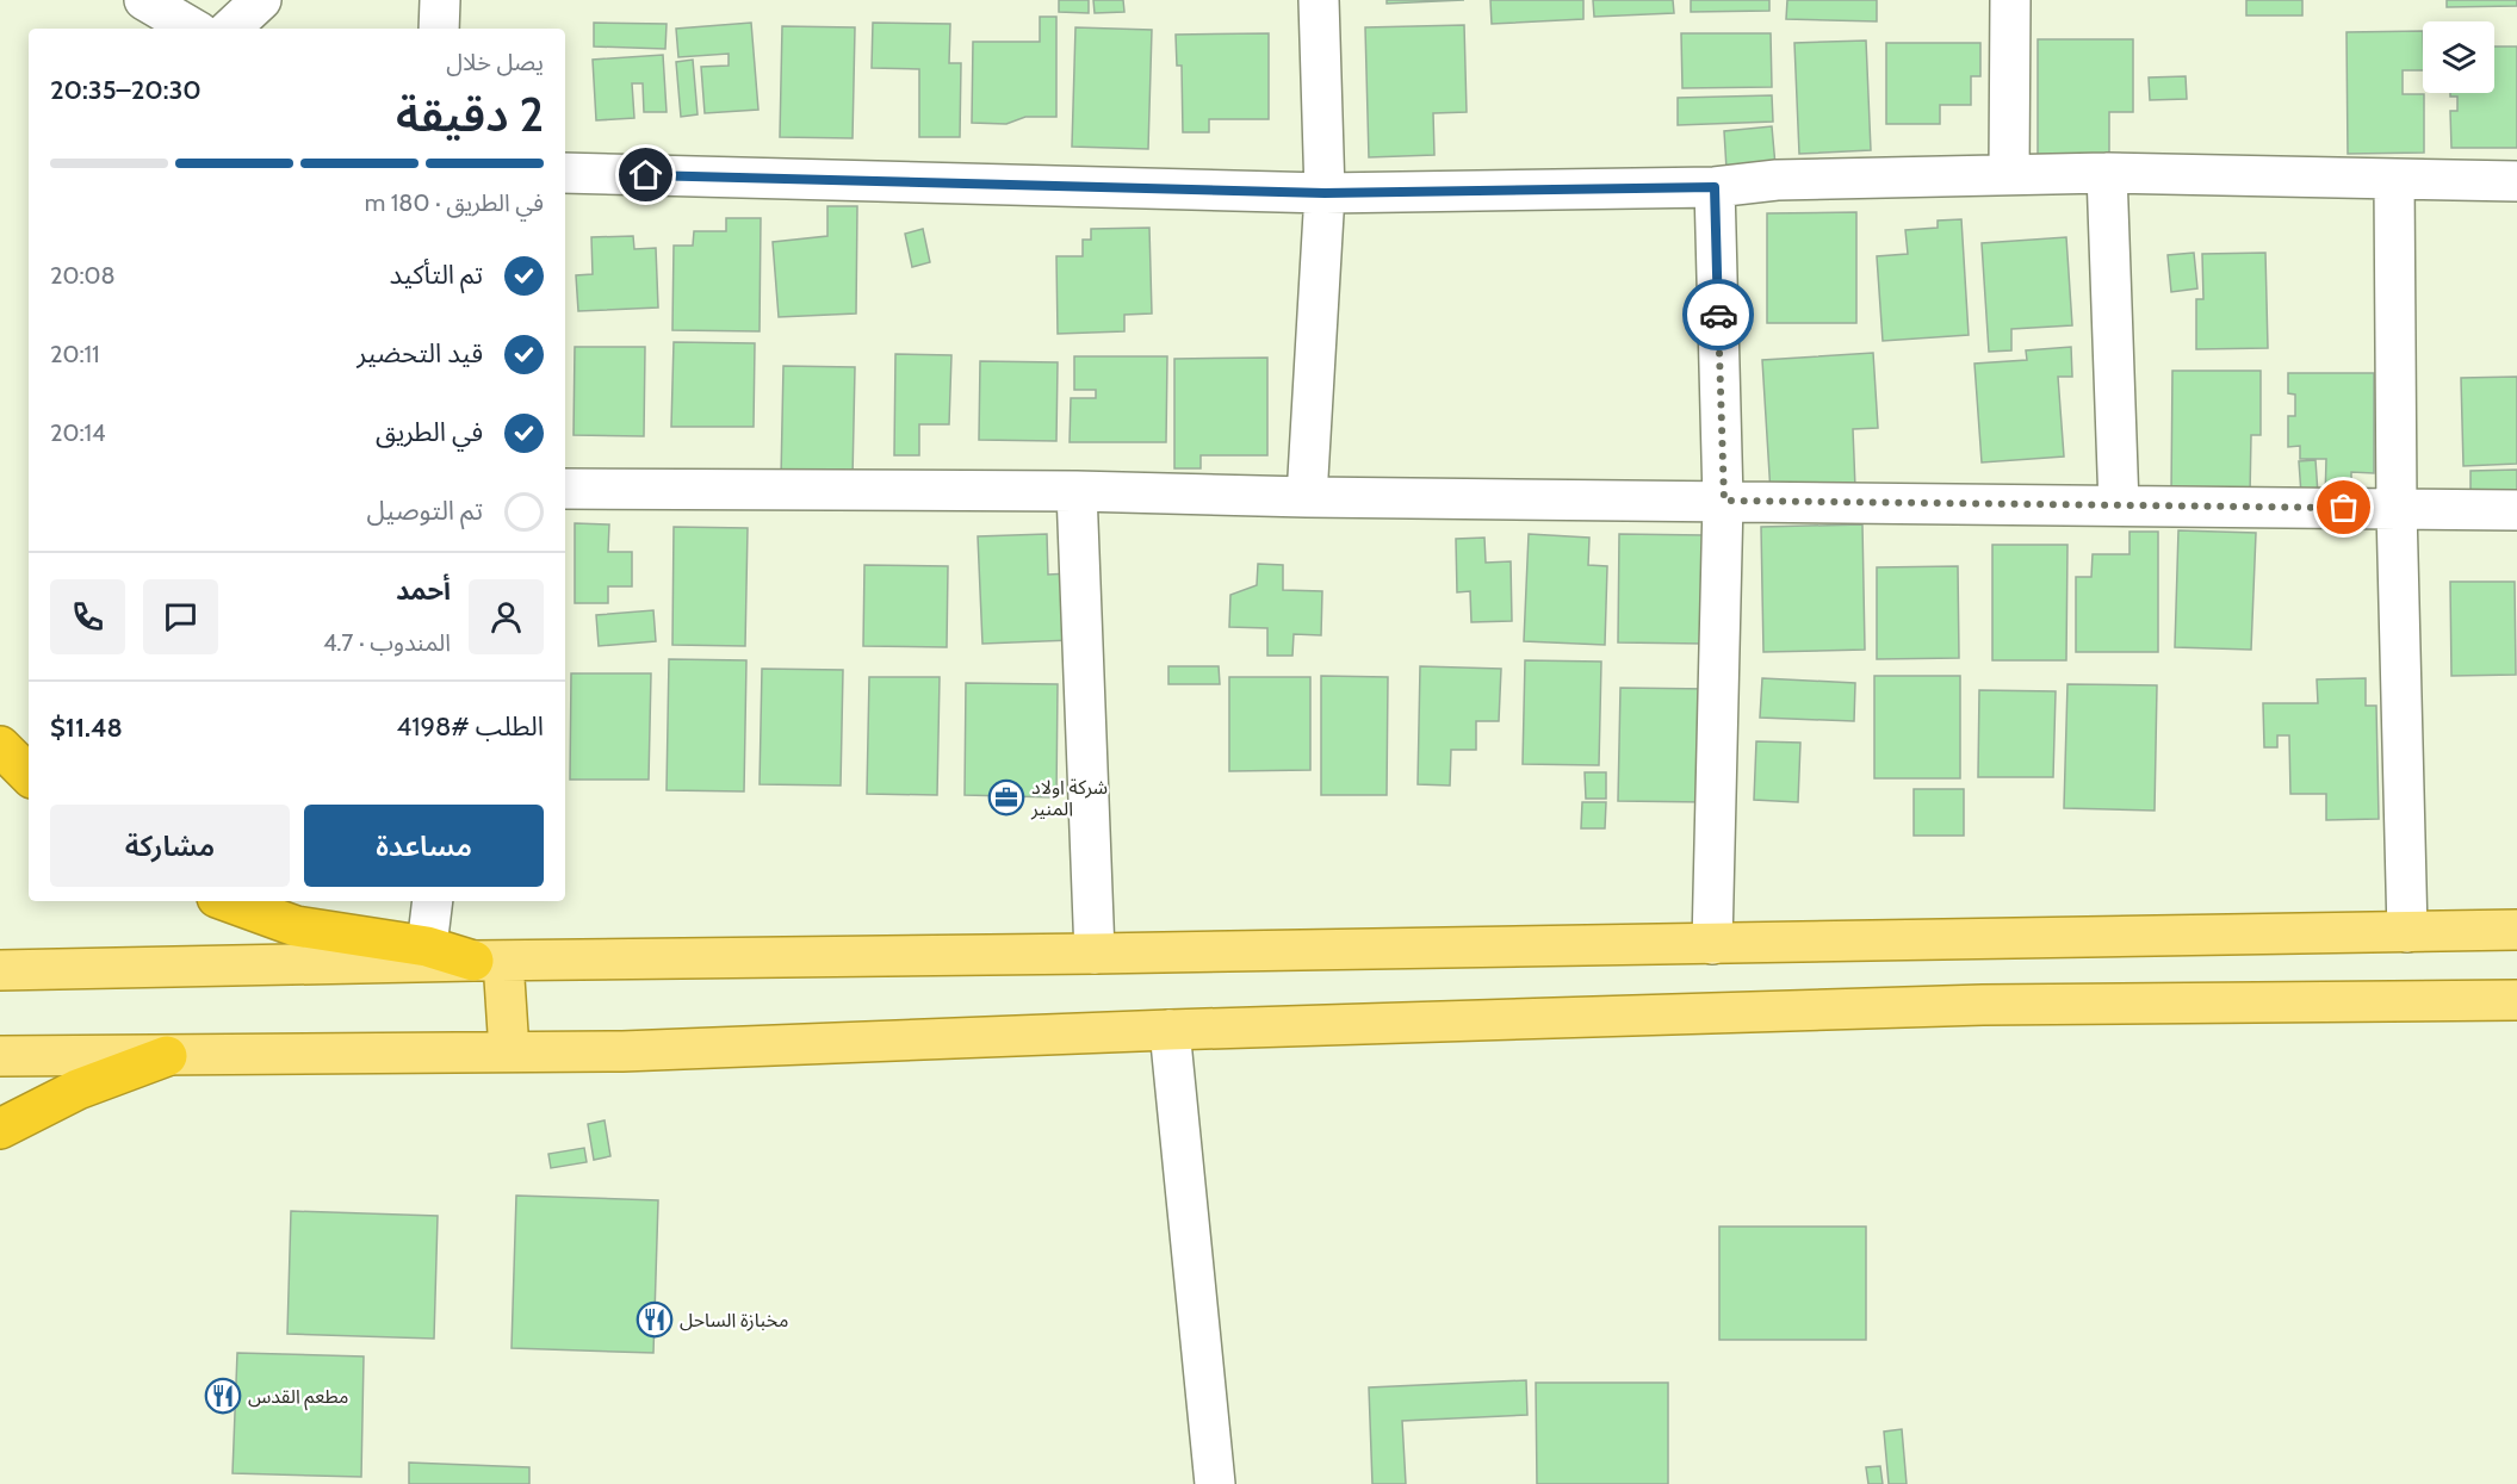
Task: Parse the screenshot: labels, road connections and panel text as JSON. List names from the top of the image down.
{
  "places": {
    "office": ["شركة اولاد المنير"],
    "restaurant": ["مخبازة الساحل", "مطعم القدس"]
  },
  "page": {
    "heading": ["2 دقيقة", "يصل خلال", "20:30–20:35"],
    "panel": [
      "أحمد",
      "المندوب · 4.7",
      "الطلب #4198",
      "$11.48"
    ],
    "bar": "في الطريق · 180 m",
    "list": [
      ["تم التأكيد", "20:08"],
      ["قيد التحضير", "20:11"],
      ["في الطريق", "20:14"],
      "تم التوصيل"
    ],
    "buttons": ["مساعدة", "مشاركة"]
  }
}
